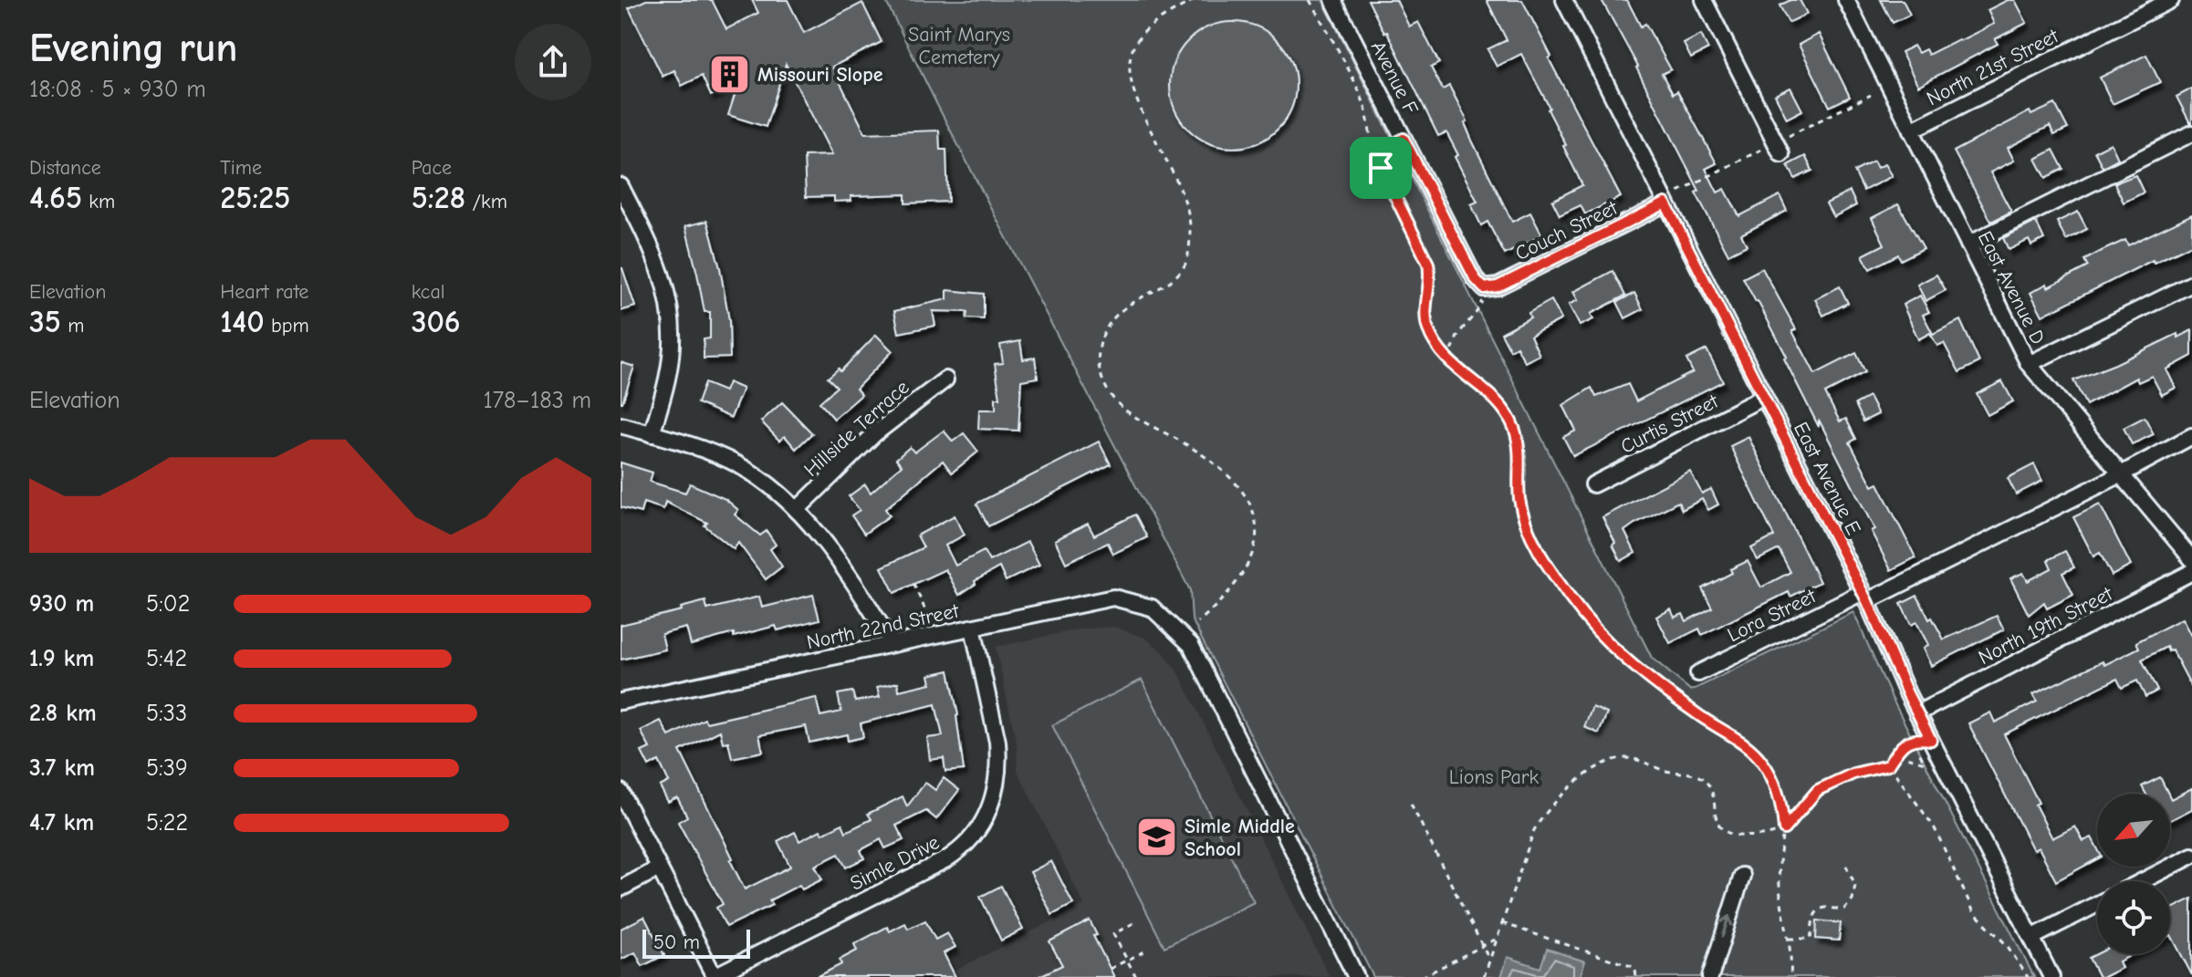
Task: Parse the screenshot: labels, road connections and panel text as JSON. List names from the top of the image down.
{
  "streets": {
    "street": [
      "North 21st Street",
      "Avenue F",
      "Couch Street",
      "East Avenue D",
      "Curtis Street",
      "Hillside Terrace",
      "East Avenue E",
      "Lora Street",
      "North 19th Street",
      "North 22nd Street",
      "Simle Drive"
    ]
  },
  "crossings": [
    ["North 21st Street", "East Avenue D"],
    ["Avenue F", "Couch Street"],
    ["Couch Street", "East Avenue E"],
    ["East Avenue D", "Lora Street"],
    ["Curtis Street", "East Avenue E"],
    ["East Avenue E", "Lora Street"],
    ["East Avenue E", "North 19th Street"],
    ["North 22nd Street", "Simle Drive"]
  ],
  "parks": ["Saint Marys Cemetery", "Lions Park"],
  "places": {
    "building": ["Missouri Slope"],
    "school or university": ["Simle Middle School"]
  },
  "scale_bar": "50 m",
  "north": "bottom left",
  "page": {
    "heading": ["Evening run", "18:08 · 5 × 930 m"],
    "stats": [
      ["Distance", "4.65 km"],
      ["Time", "25:25"],
      ["Pace", "5:28 /km"],
      ["Elevation", "35 m"],
      ["Heart rate", "140 bpm"],
      ["kcal", "306"]
    ],
    "chart": ["Elevation", "178–183 m"],
    "list": [
      {
        "name": "930 m",
        "note": "5:02"
      },
      {
        "name": "1.9 km",
        "note": "5:42"
      },
      {
        "name": "2.8 km",
        "note": "5:33"
      },
      {
        "name": "3.7 km",
        "note": "5:39"
      },
      {
        "name": "4.7 km",
        "note": "5:22"
      }
    ],
    "scale": "50 m"
  }
}
